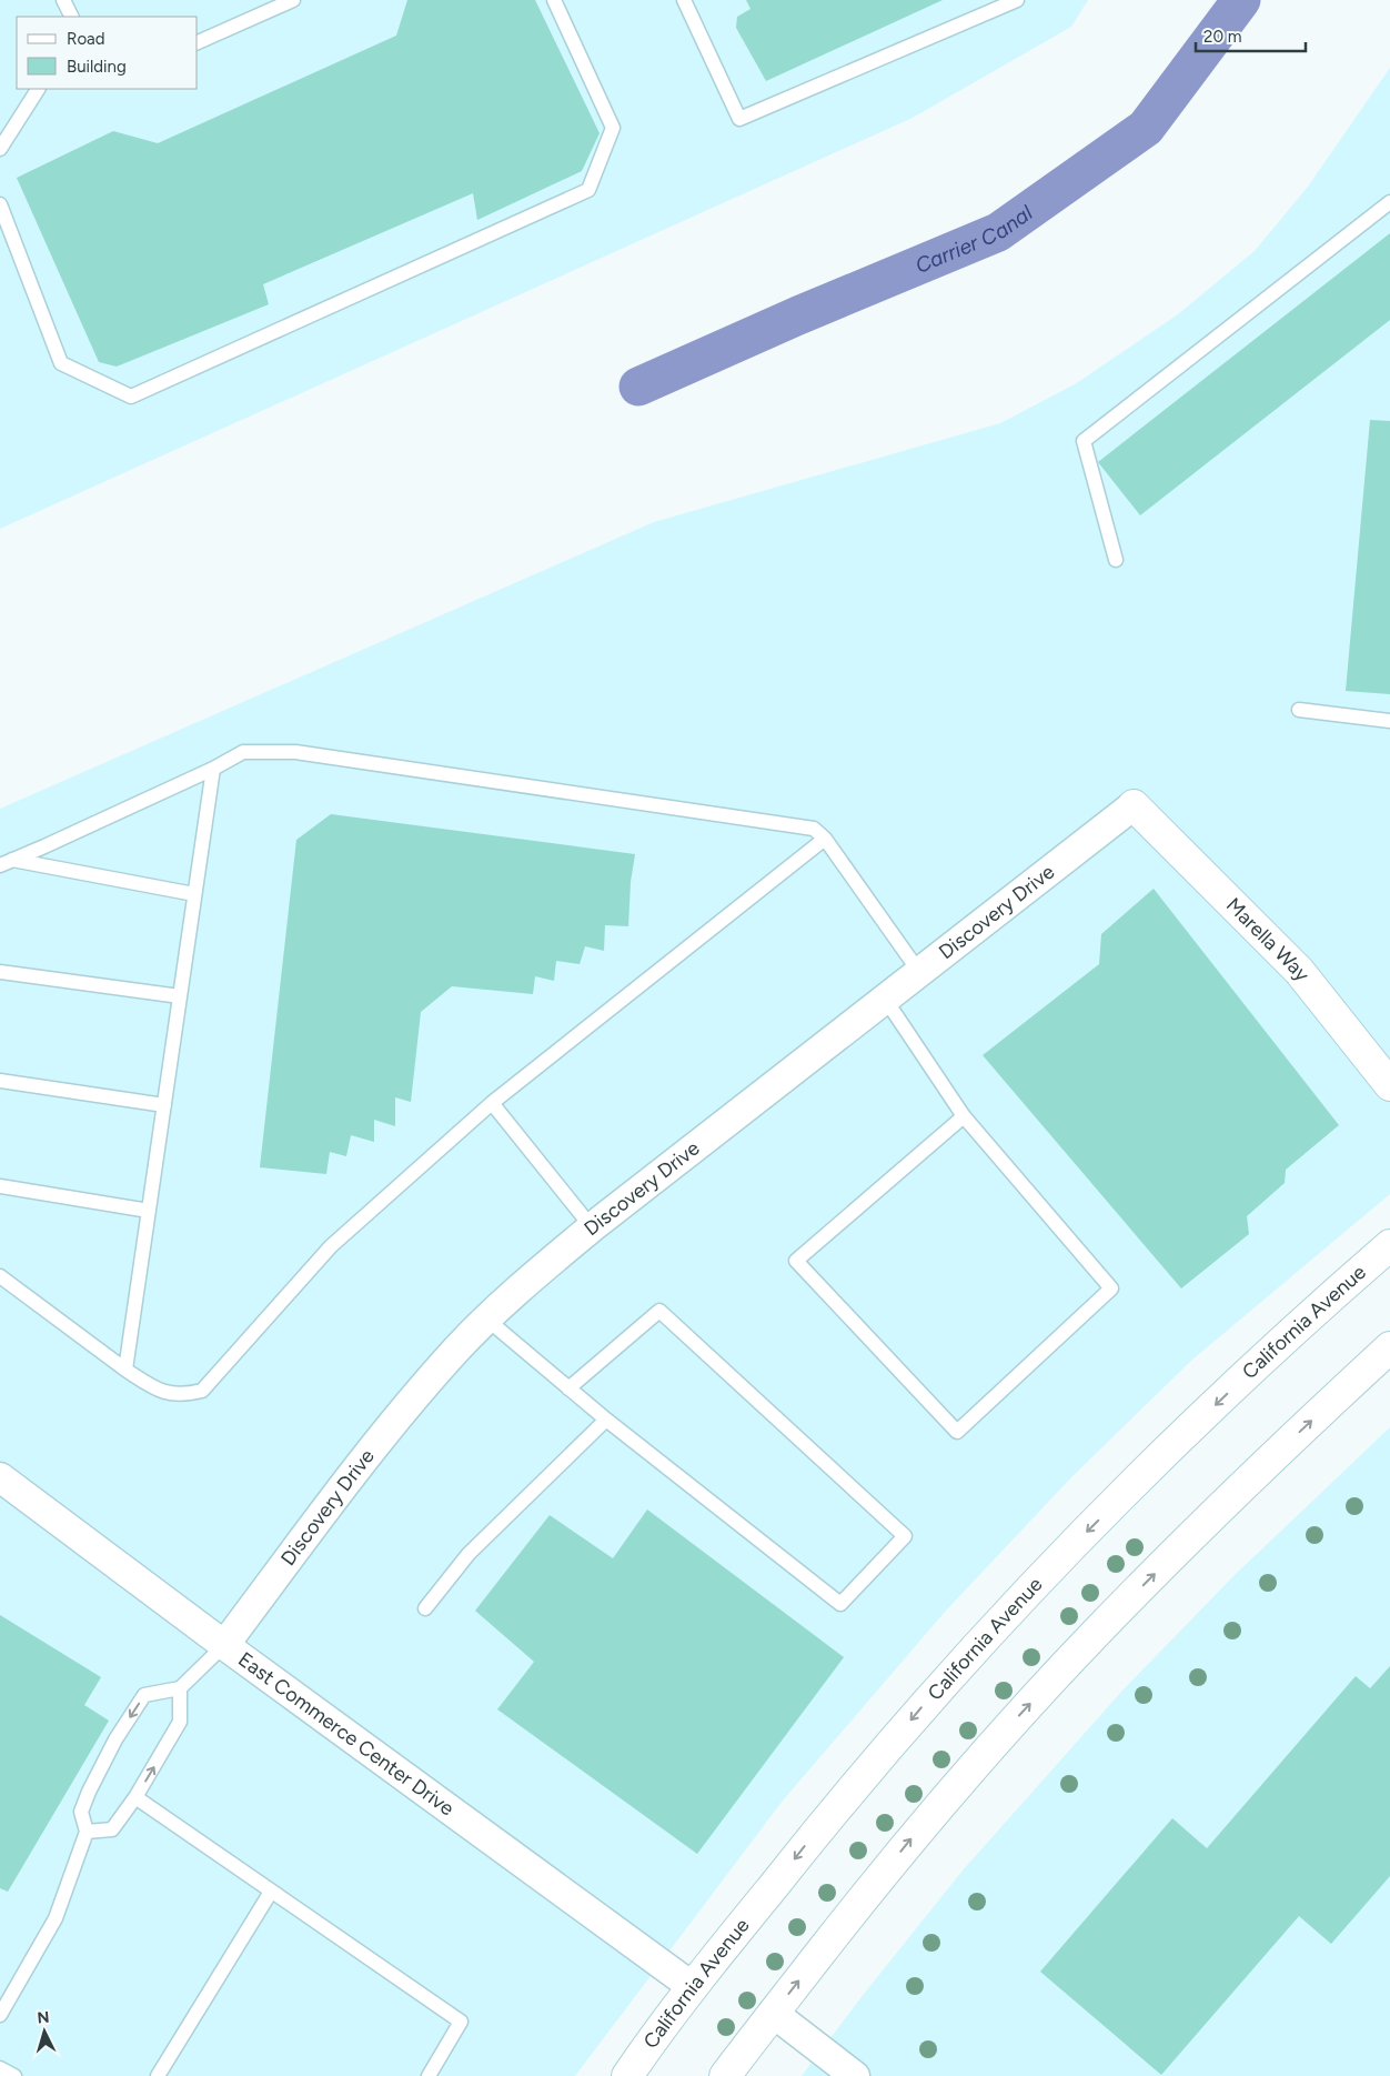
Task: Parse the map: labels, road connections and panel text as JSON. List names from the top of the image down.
{
  "streets": {
    "main road": ["Marella Way", "California Avenue"],
    "street": ["Discovery Drive", "East Commerce Center Drive"]
  },
  "crossings": [
    ["Discovery Drive", "Marella Way"],
    ["Discovery Drive", "East Commerce Center Drive"],
    ["California Avenue", "East Commerce Center Drive"]
  ],
  "water": ["Carrier Canal"],
  "legend": ["Road", "Building"],
  "scale_bar": "20 m",
  "north": "top"
}
